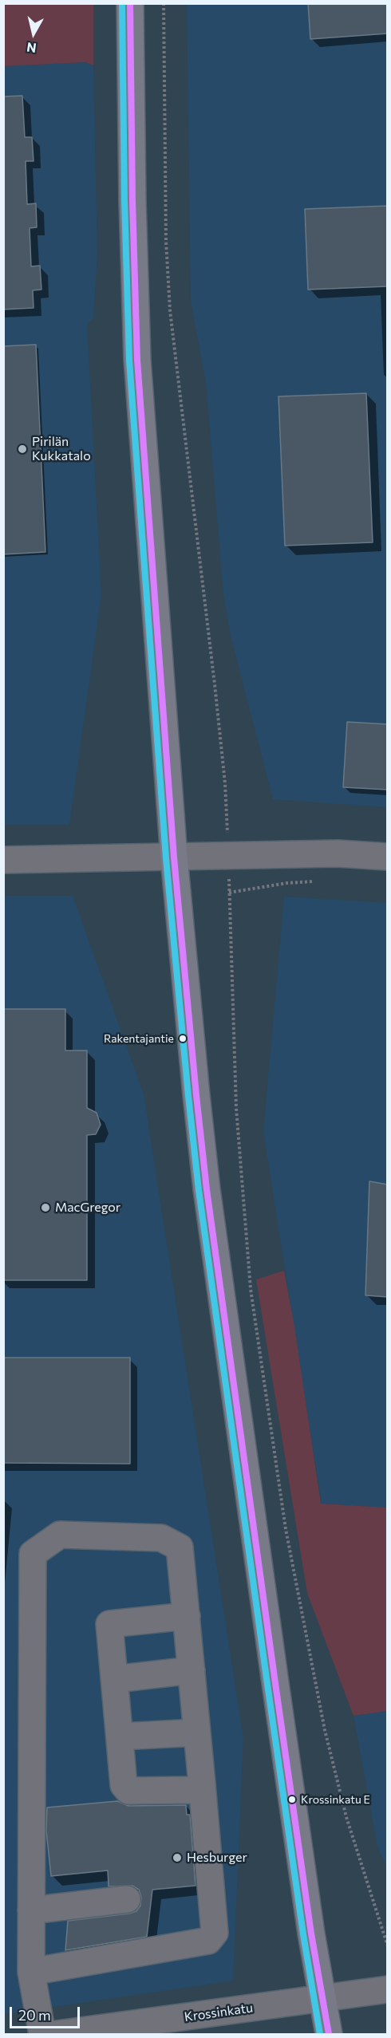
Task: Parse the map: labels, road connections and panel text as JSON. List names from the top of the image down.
{
  "streets": {
    "street": ["Krossinkatu"]
  },
  "places": [
    "Pirilän Kukkatalo",
    "Rakentajantie",
    "MacGregor",
    "Krossinkatu E",
    "Hesburger"
  ],
  "scale_bar": "20 m",
  "north": "bottom"
}
